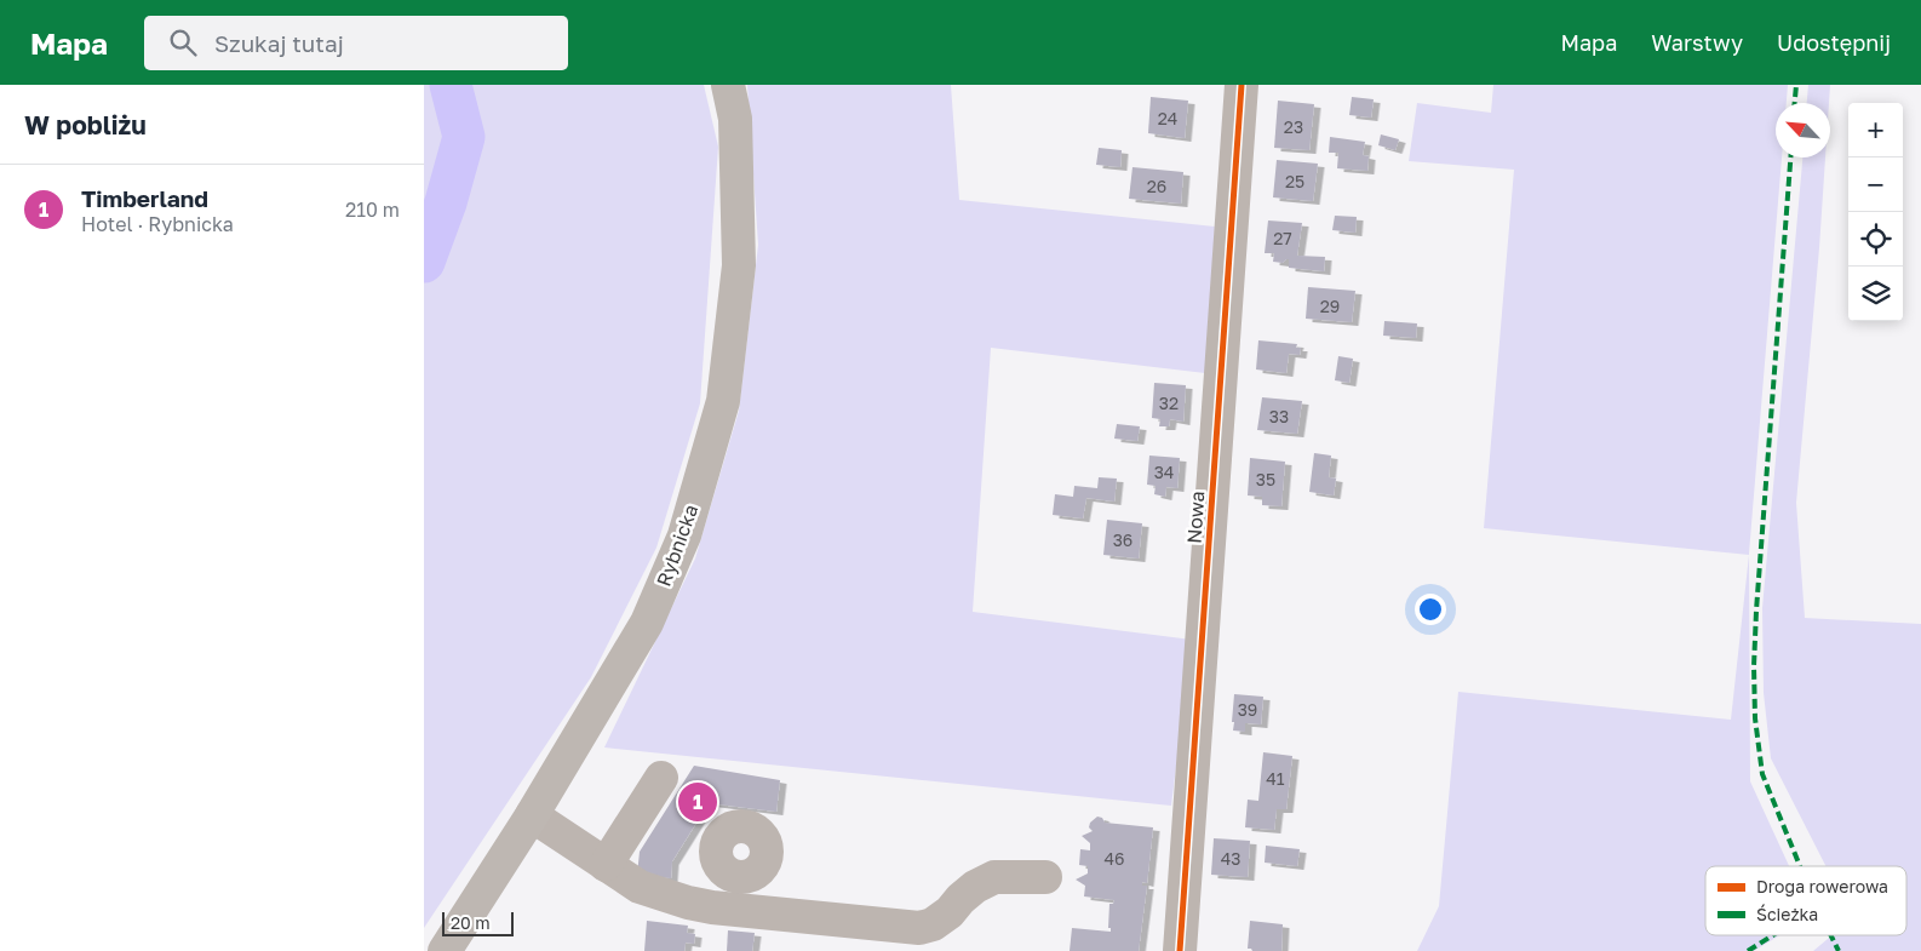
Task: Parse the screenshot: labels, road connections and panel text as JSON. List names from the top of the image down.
{
  "streets": {
    "main road": ["Rybnicka"],
    "street": ["Nowa"]
  },
  "house_numbers": [
    "24",
    "23",
    "25",
    "26",
    "27",
    "29",
    "32",
    "33",
    "34",
    "35",
    "36",
    "39",
    "41",
    "46",
    "43"
  ],
  "legend": ["Droga rowerowa", "Ścieżka"],
  "scale_bar": "20 m",
  "north": "top left",
  "page": {
    "header": "Mapa",
    "search": "Szukaj tutaj",
    "nav": ["Mapa", "Warstwy", "Udostępnij"],
    "heading": "W pobliżu",
    "map_buttons": ["+", "−"],
    "list": [
      {
        "mark": "1",
        "name": "Timberland",
        "note": "Hotel · Rybnicka",
        "value": "210 m"
      }
    ],
    "pins": "1",
    "scale": "20 m"
  }
}
